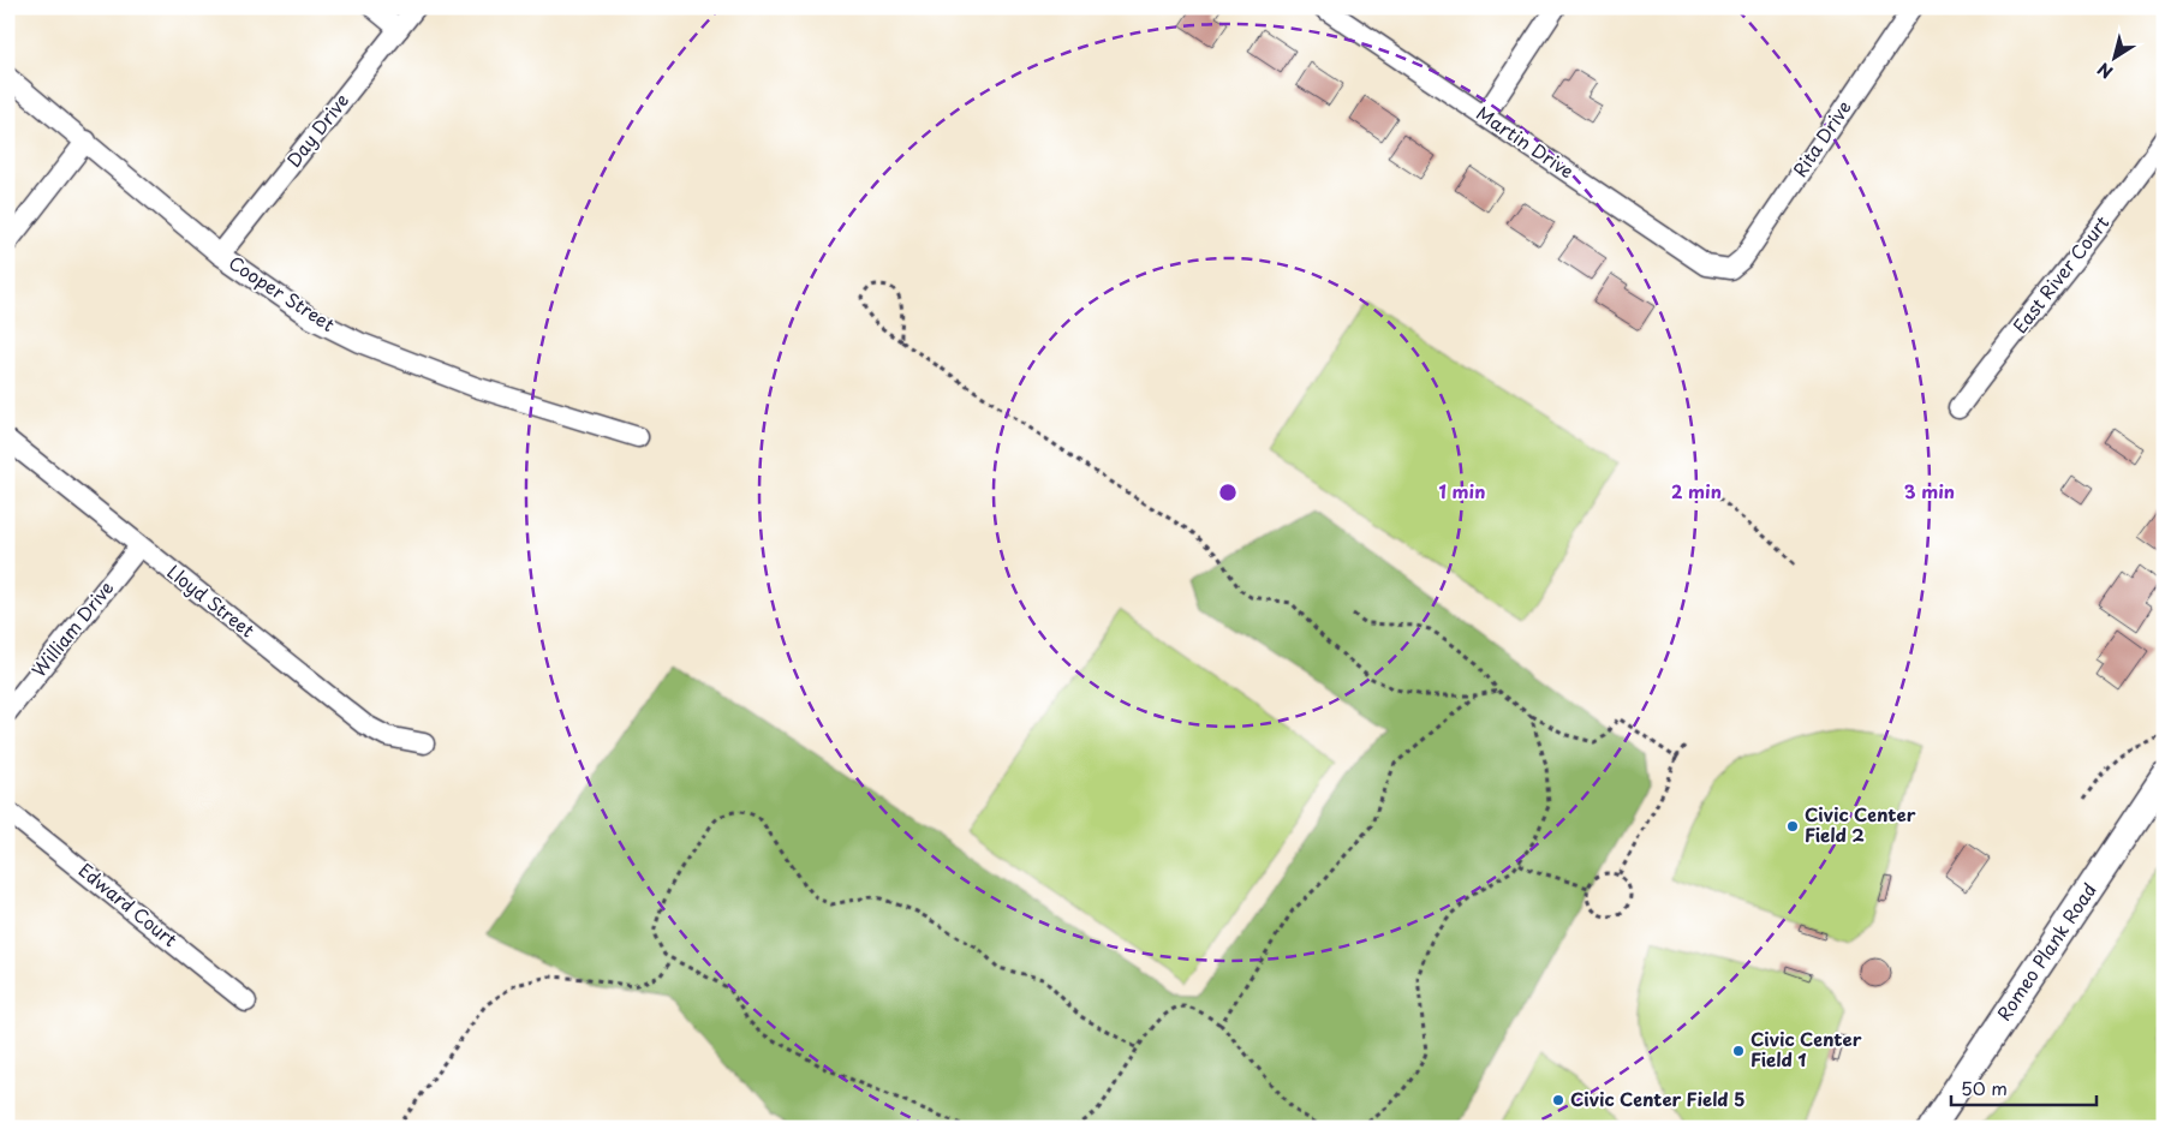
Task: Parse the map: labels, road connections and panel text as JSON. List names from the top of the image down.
{
  "streets": {
    "street": [
      "Day Drive",
      "Rita Drive",
      "Martin Drive",
      "East River Court",
      "Cooper Street",
      "Lloyd Street",
      "William Drive",
      "Edward Court",
      "Romeo Plank Road"
    ]
  },
  "crossings": [
    ["Day Drive", "Cooper Street"],
    ["Rita Drive", "Martin Drive"],
    ["Lloyd Street", "William Drive"]
  ],
  "places": ["Civic Center Field 2", "Civic Center Field 1", "Civic Center Field 5"],
  "scale_bar": "50 m",
  "north": "bottom left",
  "rings": ["1 min", "2 min", "3 min"]
}
